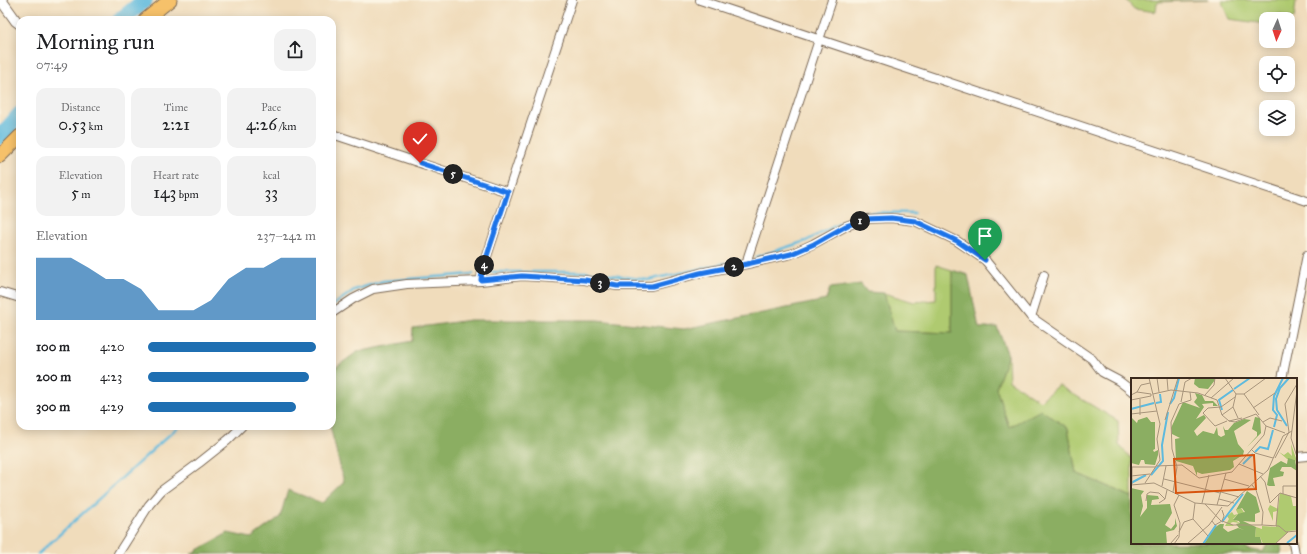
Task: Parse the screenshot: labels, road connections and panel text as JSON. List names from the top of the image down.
{
  "north": "bottom",
  "page": {
    "heading": ["Morning run", "07:49"],
    "stats": [
      ["Distance", "0.53 km"],
      ["Time", "2:21"],
      ["Pace", "4:26 /km"],
      ["Elevation", "5 m"],
      ["Heart rate", "143 bpm"],
      ["kcal", "33"]
    ],
    "pins": [
      "5",
      "1",
      "4",
      "2",
      "3"
    ],
    "chart": ["Elevation", "237–242 m"],
    "list": [
      {
        "name": "100 m",
        "note": "4:20"
      },
      {
        "name": "200 m",
        "note": "4:23"
      },
      {
        "name": "300 m",
        "note": "4:29"
      }
    ]
  }
}
